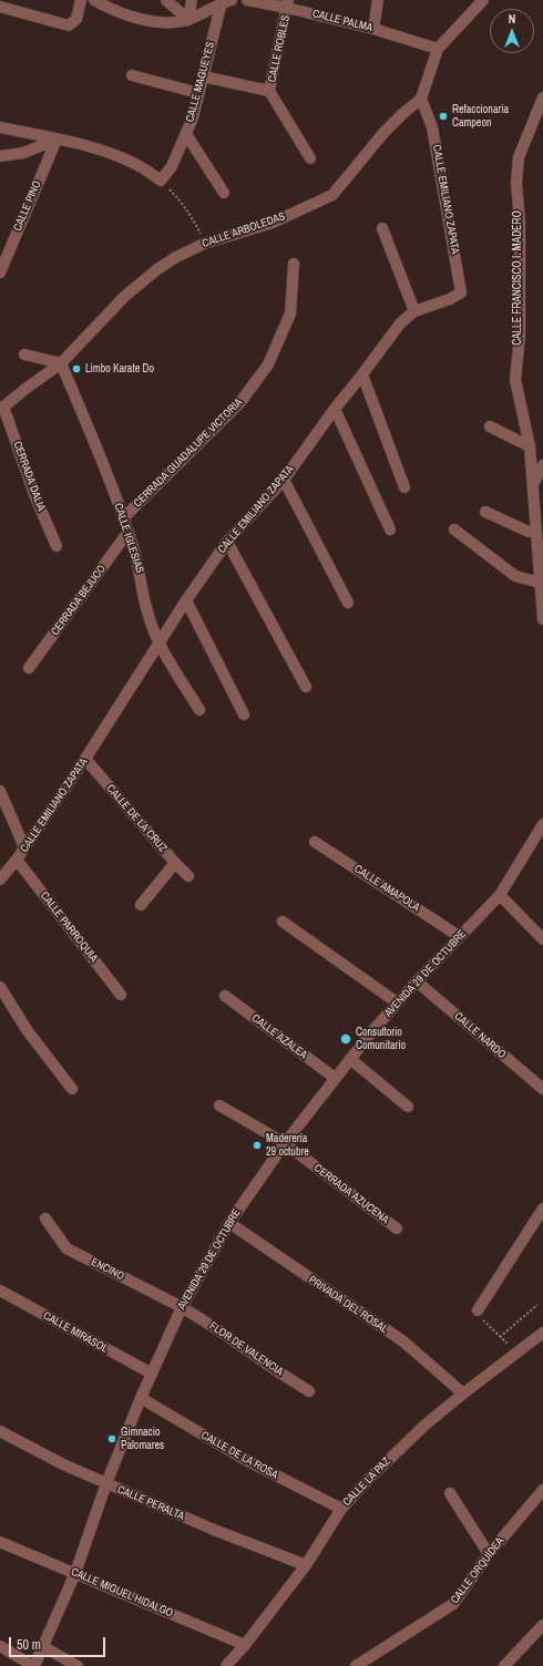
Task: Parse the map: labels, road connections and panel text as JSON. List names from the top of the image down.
{
  "streets": {
    "street": [
      "CALLE PALMA",
      "CALLE ROBLES",
      "CALLE MAGUEYES",
      "CALLE EMILIANO ZAPATA",
      "CALLE PINO",
      "CALLE ARBOLEDAS",
      "CALLE FRANCISCO I. MADERO",
      "CERRADA GUADALUPE VICTORIA",
      "CERRADA DALIA",
      "CALLE IGLESIAS",
      "CERRADA BEJUCO",
      "CALLE DE LA CRUZ",
      "CALLE AMAPOLA",
      "CALLE PARROQUIA",
      "AVENIDA 29 DE OCTUBRE",
      "CALLE NARDO",
      "CALLE AZALEA",
      "CERRADA AZUCENA",
      "ENCINO",
      "PRIVADA DEL ROSAL",
      "CALLE MIRASOL",
      "FLOR DE VALENCIA",
      "CALLE DE LA ROSA",
      "CALLE LA PAZ",
      "CALLE PERALTA",
      "CALLE ORQUÍDEA",
      "CALLE MIGUEL HIDALGO"
    ]
  },
  "crossings": [
    ["CALLE PALMA", "CALLE ROBLES"],
    ["CALLE PALMA", "CALLE ARBOLEDAS"],
    ["CALLE EMILIANO ZAPATA", "CALLE ARBOLEDAS"],
    ["CALLE EMILIANO ZAPATA", "CALLE IGLESIAS"],
    ["CALLE EMILIANO ZAPATA", "CALLE DE LA CRUZ"],
    ["CALLE EMILIANO ZAPATA", "CALLE PARROQUIA"],
    ["CALLE ARBOLEDAS", "CERRADA DALIA"],
    ["CALLE ARBOLEDAS", "CALLE IGLESIAS"],
    ["CERRADA GUADALUPE VICTORIA", "CALLE IGLESIAS"],
    ["CALLE IGLESIAS", "CERRADA BEJUCO"],
    ["CALLE AMAPOLA", "AVENIDA 29 DE OCTUBRE"],
    ["AVENIDA 29 DE OCTUBRE", "CALLE NARDO"],
    ["AVENIDA 29 DE OCTUBRE", "CALLE AZALEA"],
    ["AVENIDA 29 DE OCTUBRE", "CERRADA AZUCENA"],
    ["AVENIDA 29 DE OCTUBRE", "ENCINO"],
    ["AVENIDA 29 DE OCTUBRE", "PRIVADA DEL ROSAL"],
    ["AVENIDA 29 DE OCTUBRE", "CALLE MIRASOL"],
    ["AVENIDA 29 DE OCTUBRE", "FLOR DE VALENCIA"],
    ["AVENIDA 29 DE OCTUBRE", "CALLE DE LA ROSA"],
    ["AVENIDA 29 DE OCTUBRE", "CALLE PERALTA"],
    ["AVENIDA 29 DE OCTUBRE", "CALLE MIGUEL HIDALGO"],
    ["ENCINO", "FLOR DE VALENCIA"],
    ["PRIVADA DEL ROSAL", "CALLE LA PAZ"],
    ["CALLE DE LA ROSA", "CALLE LA PAZ"],
    ["CALLE LA PAZ", "CALLE PERALTA"],
    ["CALLE LA PAZ", "CALLE MIGUEL HIDALGO"]
  ],
  "places": [
    "Refaccionaria Campeon",
    "Limbo Karate Do",
    "Consultorio Comunitario",
    "Maderería 29 octubre",
    "Gimnacio Palomares"
  ],
  "scale_bar": "50 m",
  "north": "top"
}
